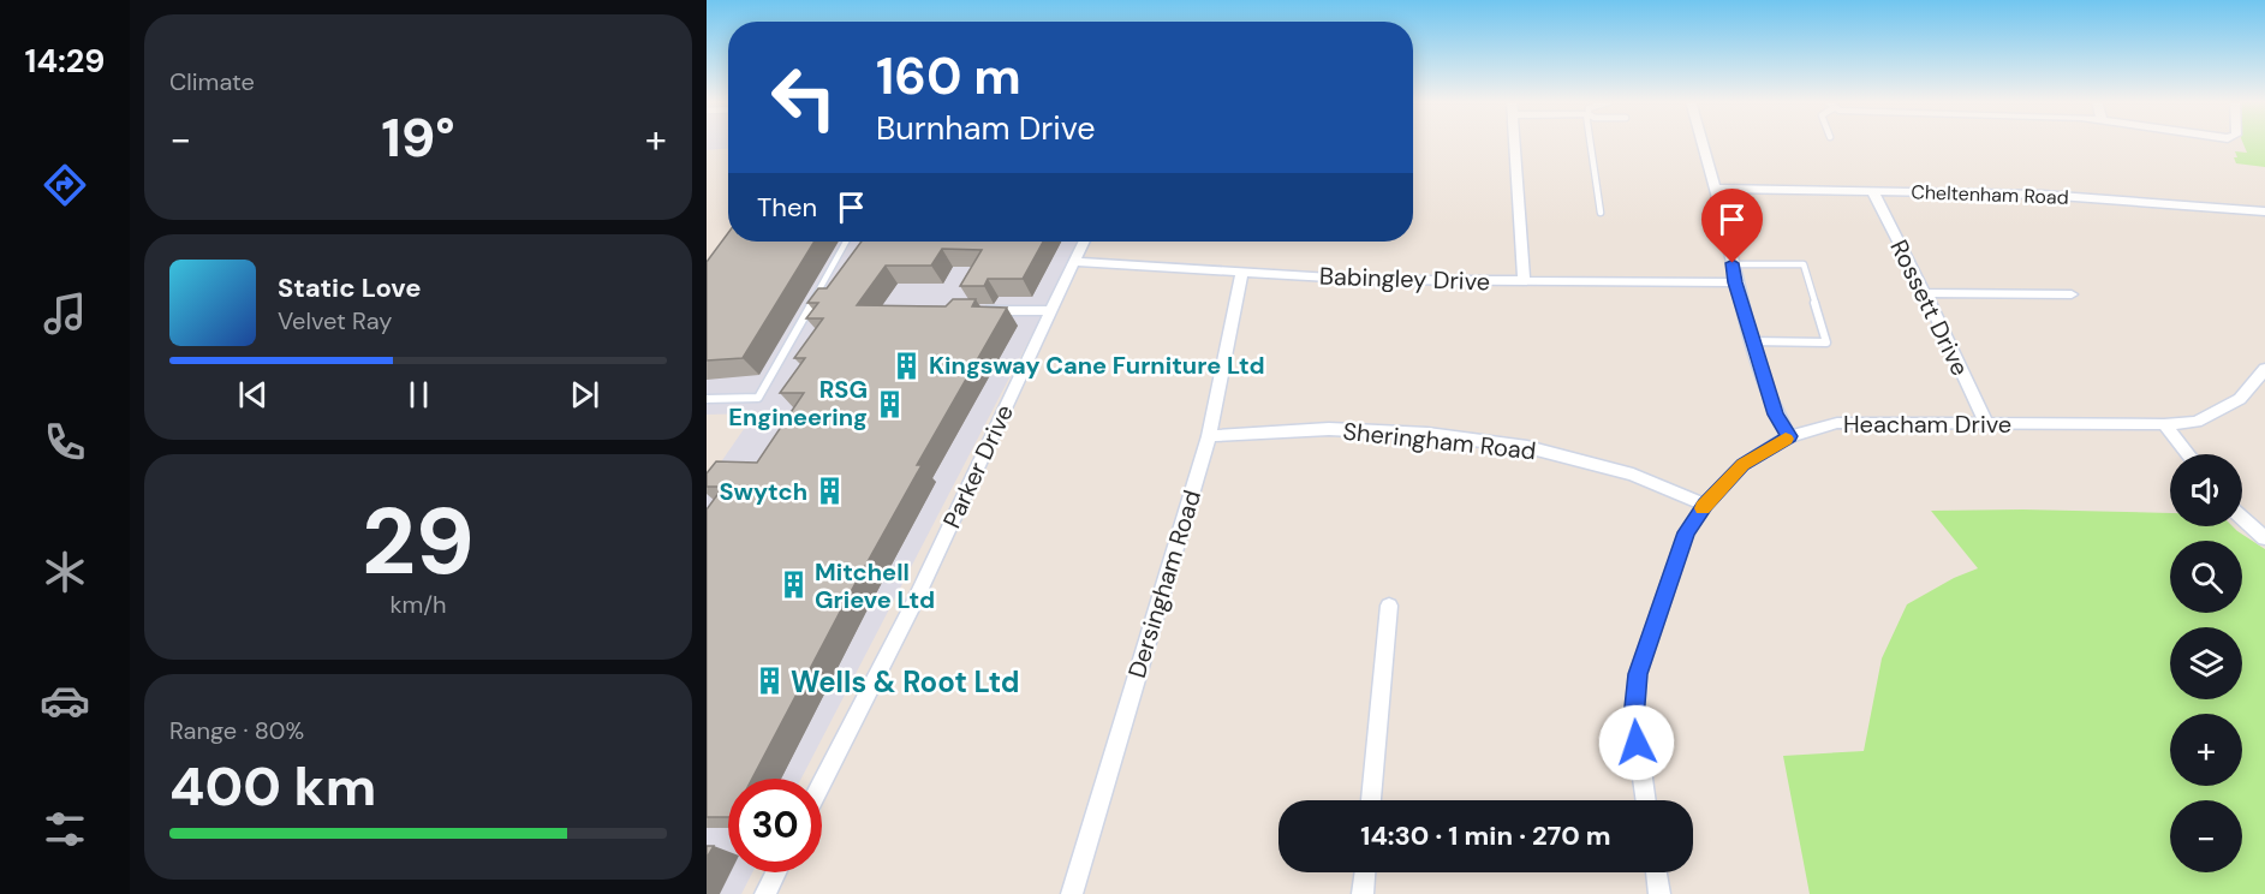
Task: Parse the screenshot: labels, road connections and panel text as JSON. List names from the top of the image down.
{
  "streets": {
    "street": [
      "Cheltenham Road",
      "Babingley Drive",
      "Rossett Drive",
      "Heacham Drive",
      "Sheringham Road",
      "Parker Drive",
      "Dersingham Road"
    ]
  },
  "crossings": [
    ["Cheltenham Road", "Rossett Drive"],
    ["Babingley Drive", "Parker Drive"],
    ["Babingley Drive", "Dersingham Road"],
    ["Rossett Drive", "Heacham Drive"],
    ["Heacham Drive", "Sheringham Road"],
    ["Sheringham Road", "Dersingham Road"]
  ],
  "places": {
    "building": [
      "Kingsway Cane Furniture Ltd",
      "RSG Engineering",
      "Swytch",
      "Mitchell Grieve Ltd",
      "Wells & Root Ltd"
    ]
  },
  "page": {
    "tabs": "14:29",
    "tile": [
      "Climate",
      ["29", "km/h"],
      ["Range · 80%", "400 km"]
    ],
    "turn": ["160 m", "Burnham Drive"],
    "heat": ["−", "19°", "+"],
    "then": "Then",
    "song": ["Static Love", "Velvet Ray"],
    "map_buttons": ["+", "−"],
    "limit": "30",
    "trip": "14:30 · 1 min · 270 m"
  }
}
